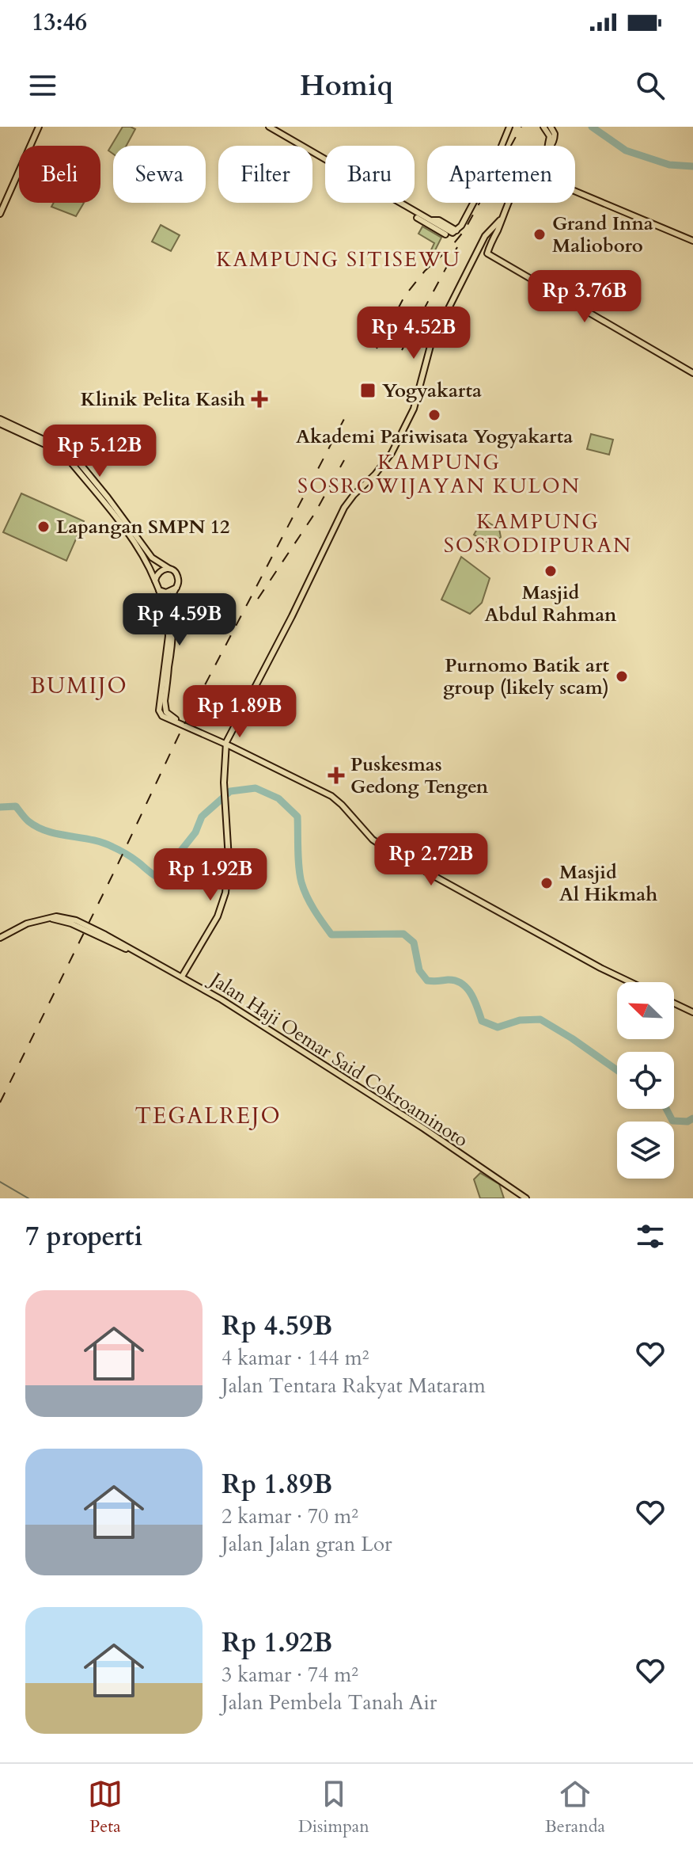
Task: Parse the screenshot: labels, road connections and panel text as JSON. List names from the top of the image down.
{
  "streets": {
    "main road": ["Jalan Haji Oemar Said Cokroaminoto"]
  },
  "districts": [
    "KAMPUNG SITISEWU",
    "KAMPUNG SOSROWIJAYAN KULON",
    "KAMPUNG SOSRODIPURAN",
    "BUMIJO",
    "TEGALREJO"
  ],
  "places": {
    "other": [
      "Grand Inna Malioboro",
      "Akademi Pariwisata Yogyakarta",
      "Lapangan SMPN 12",
      "Masjid Abdul Rahman",
      "Purnomo Batik art group (likely scam)",
      "Masjid Al Hikmah"
    ],
    "transit": ["Yogyakarta"],
    "health": ["Klinik Pelita Kasih", "Puskesmas Gedong Tengen"]
  },
  "north": "top left",
  "page": {
    "status": "13:46",
    "header": "Homiq",
    "chip": [
      "Beli",
      "Sewa",
      "Filter",
      "Baru",
      "Apartemen"
    ],
    "price": [
      "Rp 3.76B",
      "Rp 4.52B",
      "Rp 5.12B",
      "Rp 4.59B",
      "Rp 1.89B",
      "Rp 2.72B",
      "Rp 1.92B"
    ],
    "heading": "7 properti",
    "list": [
      {
        "name": "Rp 4.59B",
        "note": "4 kamar · 144 m² · Jalan Tentara Rakyat Mataram"
      },
      {
        "name": "Rp 1.89B",
        "note": "2 kamar · 70 m² · Jalan Jalan gran Lor"
      },
      {
        "name": "Rp 1.92B",
        "note": "3 kamar · 74 m² · Jalan Pembela Tanah Air"
      }
    ],
    "tabs": ["Peta", "Disimpan", "Beranda"]
  }
}
